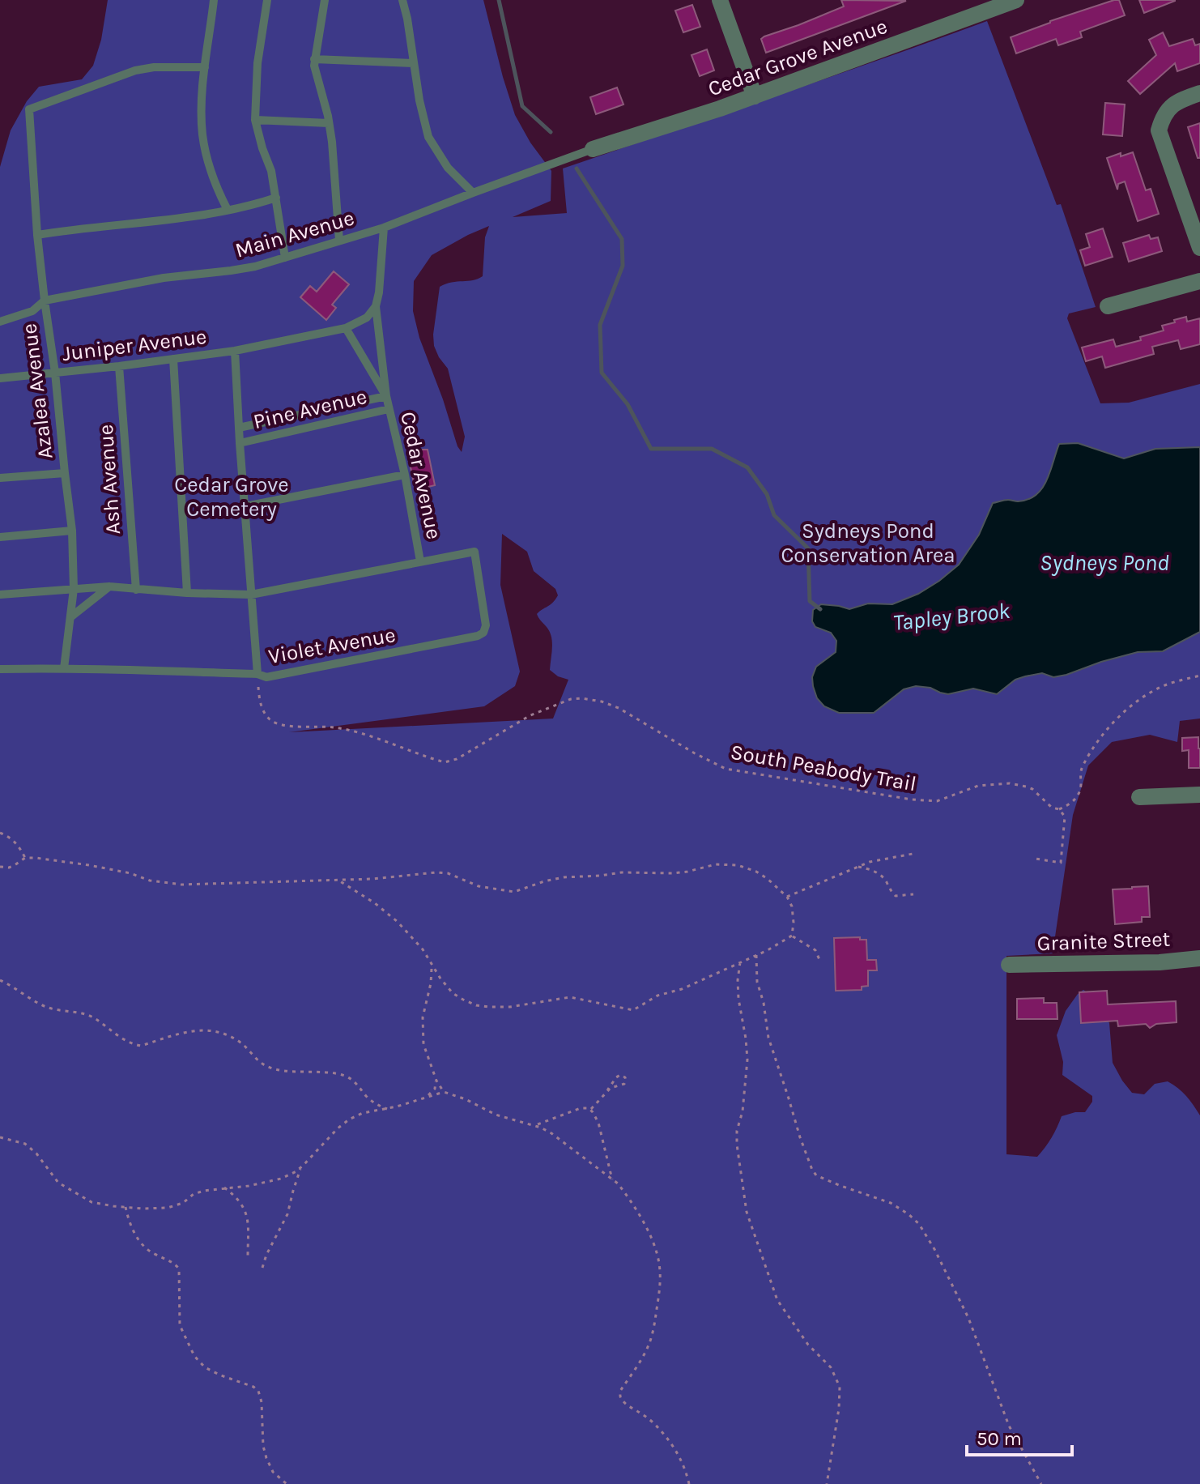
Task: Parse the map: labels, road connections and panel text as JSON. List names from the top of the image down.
{
  "streets": {
    "street": ["Cedar Grove Avenue", "Granite Street"],
    "lane": [
      "Main Avenue",
      "Juniper Avenue",
      "Azalea Avenue",
      "Pine Avenue",
      "Cedar Avenue",
      "Ash Avenue",
      "Violet Avenue"
    ],
    "path": ["South Peabody Trail"]
  },
  "crossings": [
    ["Cedar Grove Avenue", "Main Avenue"],
    ["Main Avenue", "Azalea Avenue"],
    ["Main Avenue", "Cedar Avenue"],
    ["Juniper Avenue", "Azalea Avenue"],
    ["Juniper Avenue", "Cedar Avenue"],
    ["Juniper Avenue", "Ash Avenue"],
    ["Azalea Avenue", "Violet Avenue"],
    ["Pine Avenue", "Cedar Avenue"],
    ["Cedar Avenue", "Violet Avenue"],
    ["Violet Avenue", "South Peabody Trail"]
  ],
  "water": ["Sydneys Pond", "Tapley Brook"],
  "parks": ["Cedar Grove Cemetery", "Sydneys Pond Conservation Area"],
  "scale_bar": "50 m"
}
